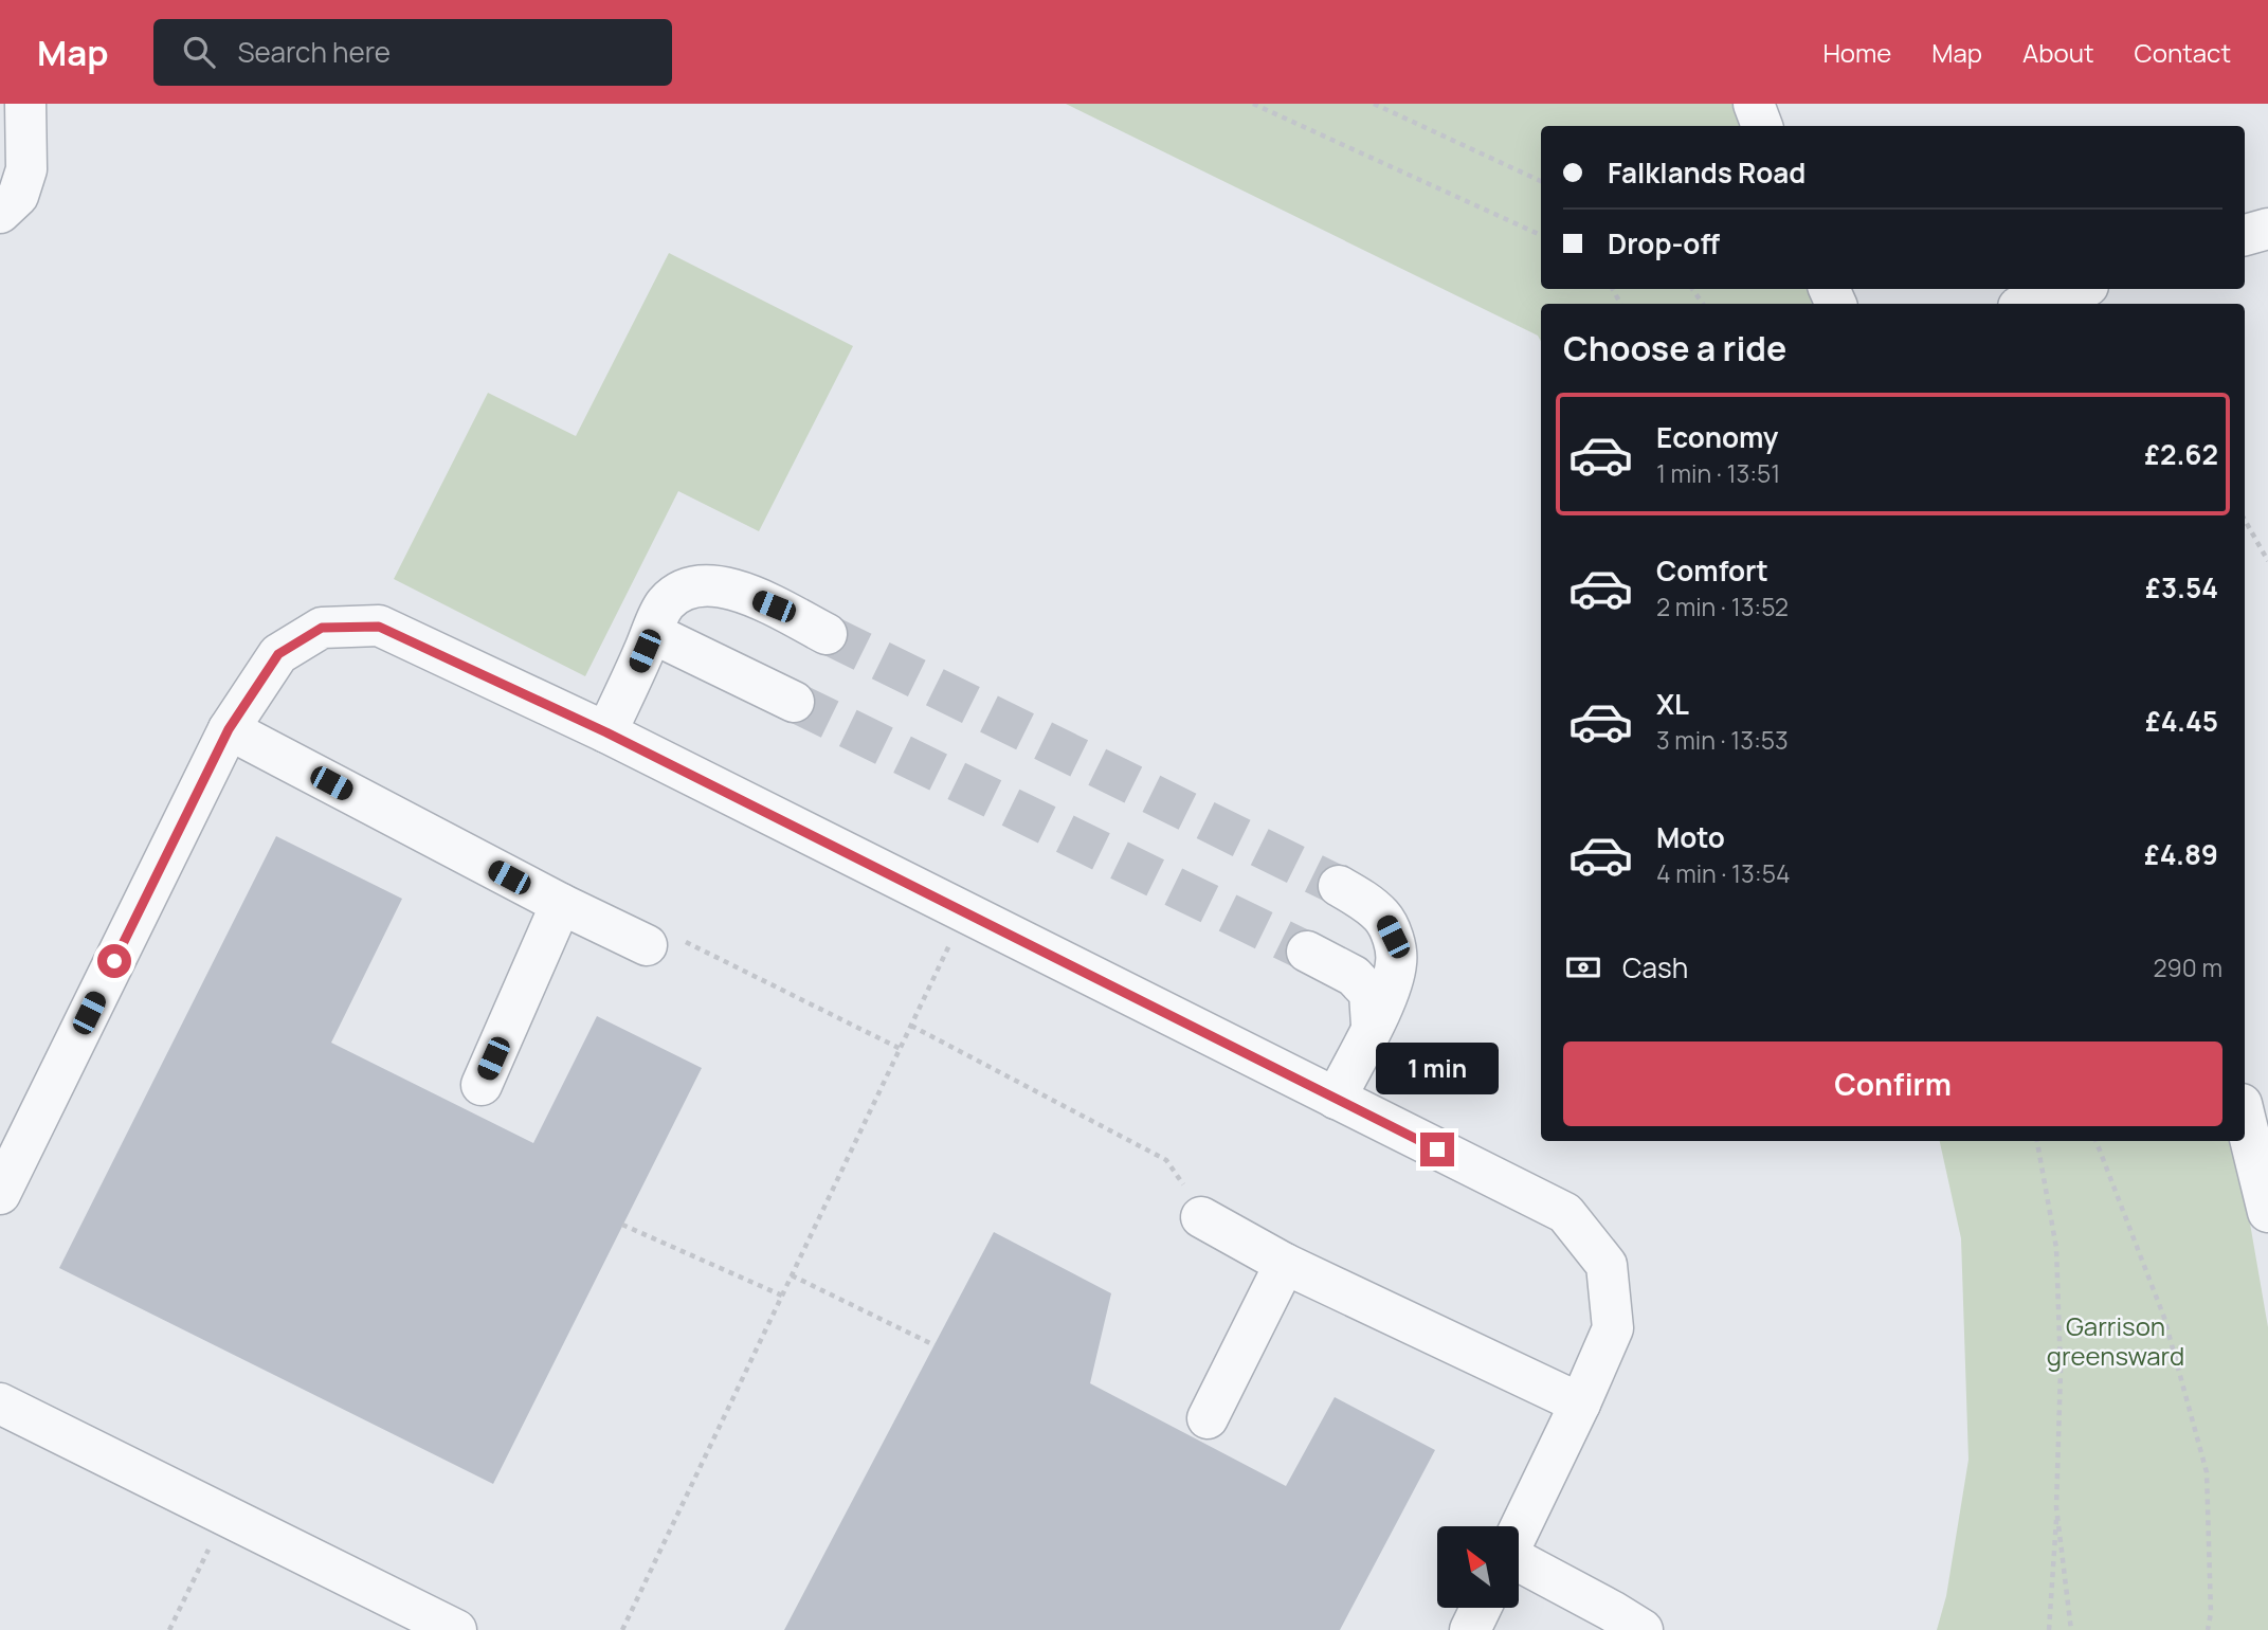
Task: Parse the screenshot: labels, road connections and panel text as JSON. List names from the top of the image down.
{
  "parks": ["Garrison greensward"],
  "north": "top left",
  "page": {
    "header": "Map",
    "search": "Search here",
    "nav": [
      "Home",
      "Map",
      "About",
      "Contact"
    ],
    "banner": ["Falklands Road", "Drop-off"],
    "heading": "Choose a ride",
    "list": [
      {
        "name": "Economy",
        "note": "1 min · 13:51",
        "value": "£2.62"
      },
      {
        "name": "Comfort",
        "note": "2 min · 13:52",
        "value": "£3.54"
      },
      {
        "name": "XL",
        "note": "3 min · 13:53",
        "value": "£4.45"
      },
      {
        "name": "Moto",
        "note": "4 min · 13:54",
        "value": "£4.89"
      }
    ],
    "pay": ["Cash", "290 m"],
    "buttons": "Confirm",
    "bubble": "1 min"
  }
}
